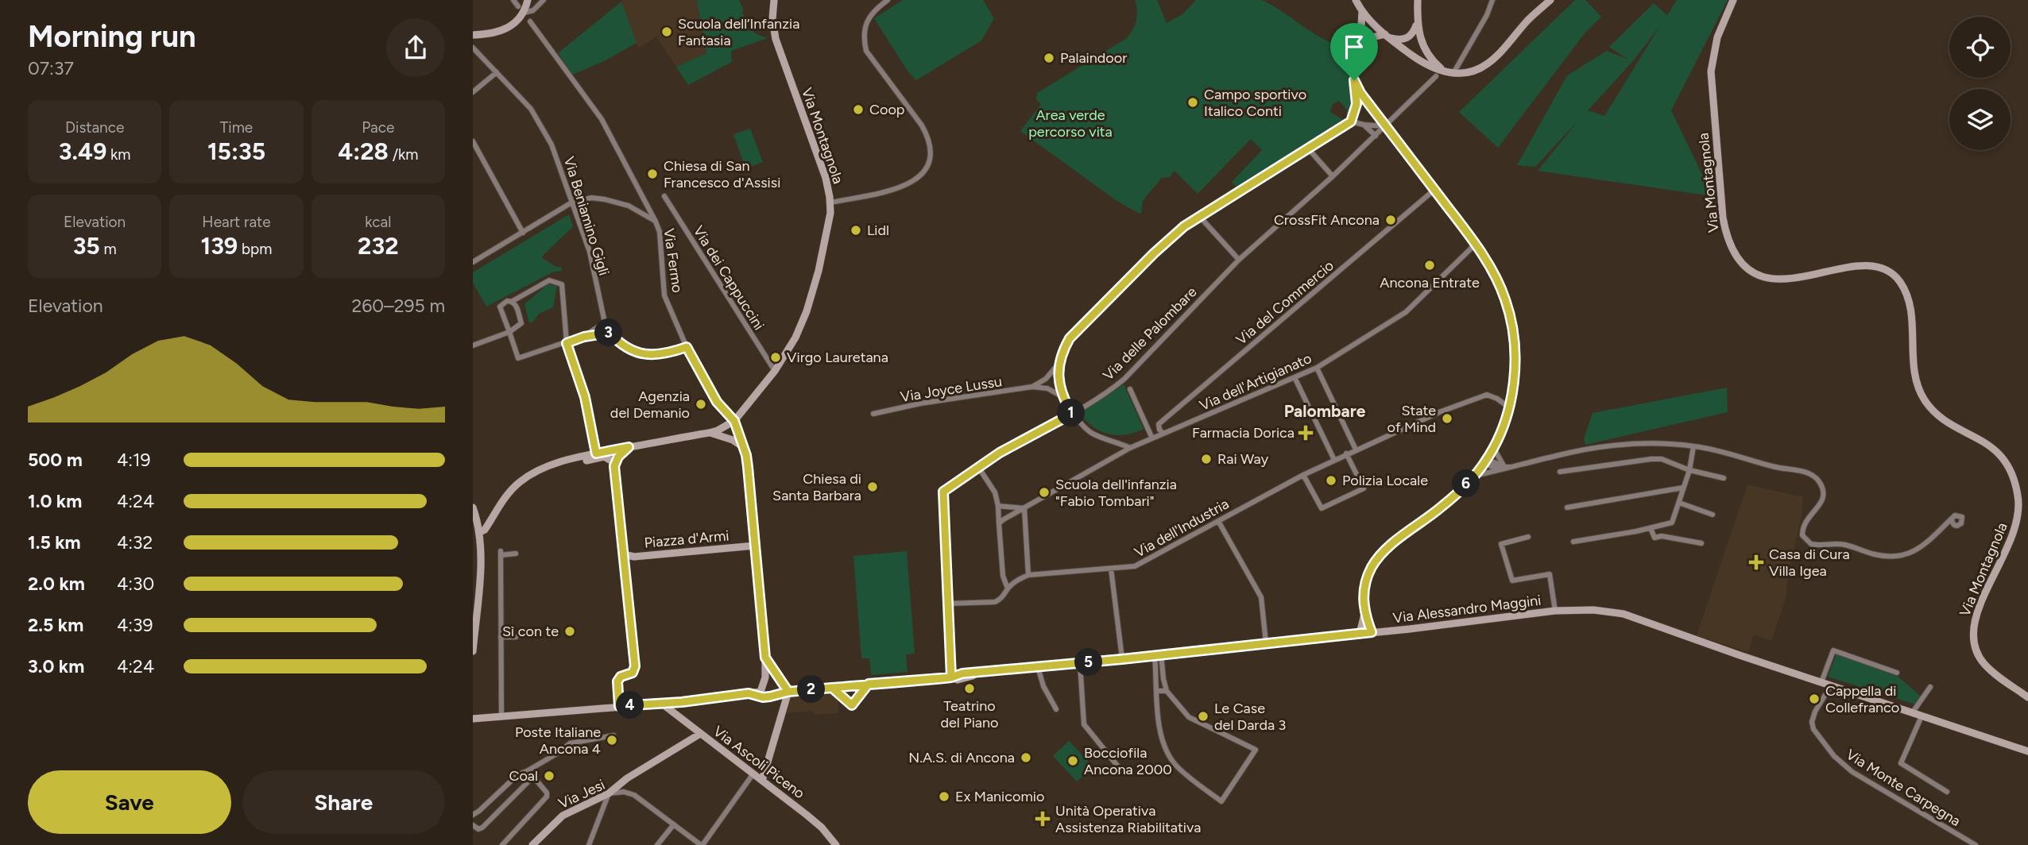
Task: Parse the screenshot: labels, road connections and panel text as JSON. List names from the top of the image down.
{
  "streets": {
    "main road": [
      "Via Montagnola",
      "Piazza d'Armi",
      "Via Alessandro Maggini",
      "Via Ascoli Piceno",
      "Via Jesi"
    ],
    "street": [
      "Via Beniamino Gigli",
      "Via Fermo",
      "Via dei Cappuccini",
      "Via del Commercio",
      "Via delle Palombare",
      "Via dell'Artigianato",
      "Via Joyce Lussu",
      "Via dell'Industria",
      "Via Monte Carpegna"
    ]
  },
  "crossings": [
    ["Via Montagnola", "Via Fermo"],
    ["Via Montagnola", "Via dei Cappuccini"],
    ["Via Beniamino Gigli", "Via Fermo"],
    ["Via del Commercio", "Via dell'Artigianato"],
    ["Via delle Palombare", "Via Alessandro Maggini"],
    ["Via Alessandro Maggini", "Via Monte Carpegna"]
  ],
  "districts": ["Palombare"],
  "parks": ["Area verde percorso vita"],
  "places": {
    "other": [
      "Scuola dell’Infanzia Fantasia",
      "Palaindoor",
      "Campo sportivo Italico Conti",
      "Coop",
      "Chiesa di San Francesco d'Assisi",
      "CrossFit Ancona",
      "Lidl",
      "Ancona Entrate",
      "Virgo Lauretana",
      "Agenzia del Demanio",
      "State of Mind",
      "Rai Way",
      "Polizia Locale",
      "Chiesa di Santa Barbara",
      "Scuola dell'infanzia \"Fabio Tombari\"",
      "Sì con te",
      "Teatrino del Piano",
      "Cappella di Collefranco",
      "Le Case del Darda 3",
      "Poste Italiane Ancona 4",
      "N.A.S. di Ancona",
      "Bocciofila Ancona 2000",
      "Coal",
      "Ex Manicomio"
    ],
    "health": ["Farmacia Dorica", "Casa di Cura Villa Igea", "Unità Operativa Assistenza Riabilitativa"]
  },
  "page": {
    "heading": ["Morning run", "07:37"],
    "stats": [
      ["Distance", "3.49 km"],
      ["Time", "15:35"],
      ["Pace", "4:28 /km"],
      ["Elevation", "35 m"],
      ["Heart rate", "139 bpm"],
      ["kcal", "232"]
    ],
    "chart": ["Elevation", "260–295 m"],
    "pins": [
      "3",
      "1",
      "6",
      "5",
      "2",
      "4"
    ],
    "list": [
      {
        "name": "500 m",
        "note": "4:19"
      },
      {
        "name": "1.0 km",
        "note": "4:24"
      },
      {
        "name": "1.5 km",
        "note": "4:32"
      },
      {
        "name": "2.0 km",
        "note": "4:30"
      },
      {
        "name": "2.5 km",
        "note": "4:39"
      },
      {
        "name": "3.0 km",
        "note": "4:24"
      }
    ],
    "buttons": ["Save", "Share"]
  }
}
